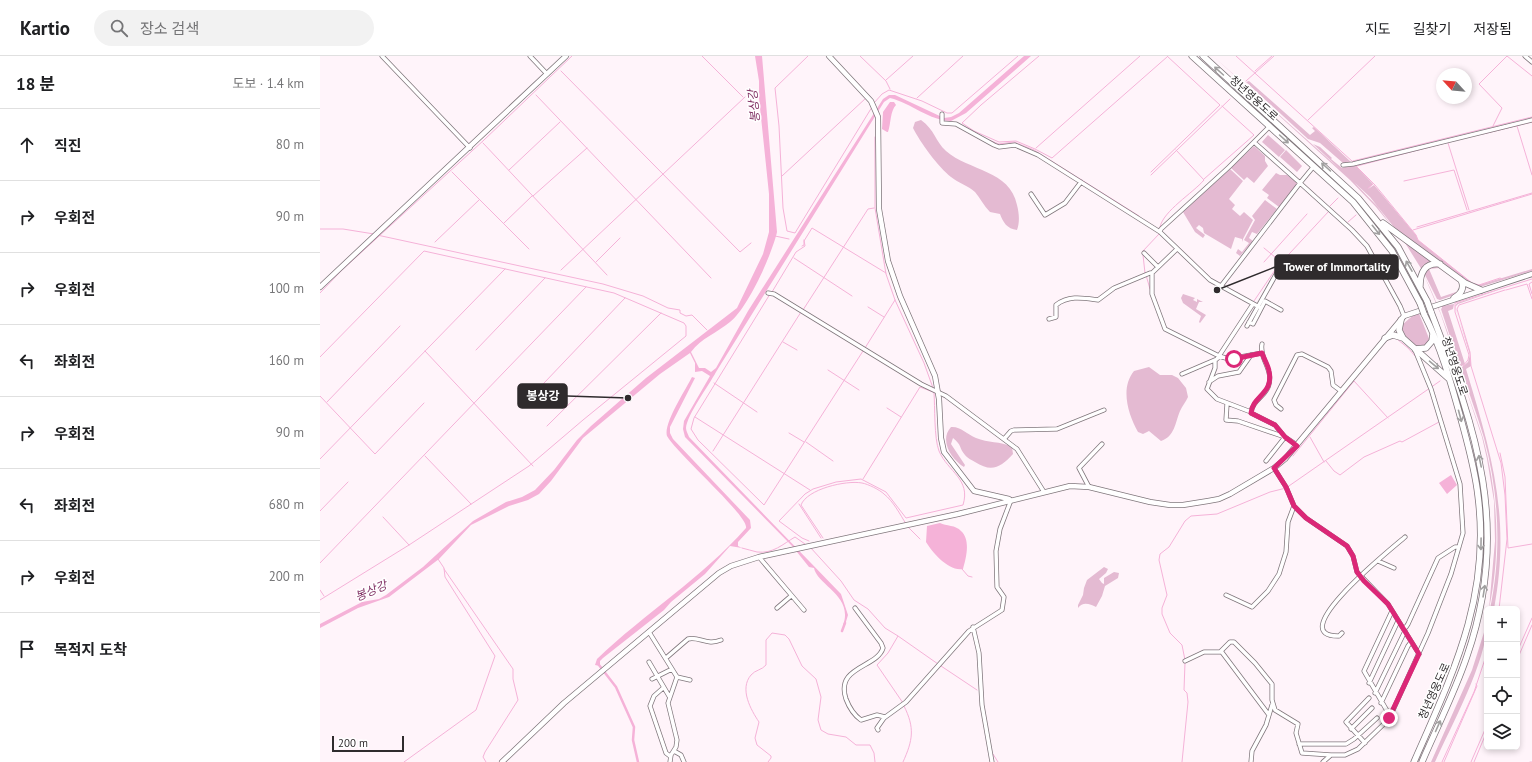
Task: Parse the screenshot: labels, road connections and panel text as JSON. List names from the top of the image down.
{
  "streets": {
    "highway": ["청년영웅도로"]
  },
  "water": ["봉상강"],
  "places": ["Tower of Immortality", "봉상강"],
  "scale_bar": "200 m",
  "north": "top left",
  "page": {
    "header": "Kartio",
    "search": "장소 검색",
    "nav": ["지도", "길찾기", "저장됨"],
    "heading": ["18 분", "도보 · 1.4 km"],
    "list": [
      ["직진", "80 m"],
      ["우회전", "90 m"],
      ["우회전", "100 m"],
      ["좌회전", "160 m"],
      ["우회전", "90 m"],
      ["좌회전", "680 m"],
      ["우회전", "200 m"],
      "목적지 도착"
    ],
    "map_buttons": ["+", "−"],
    "scale": "200 m"
  }
}
